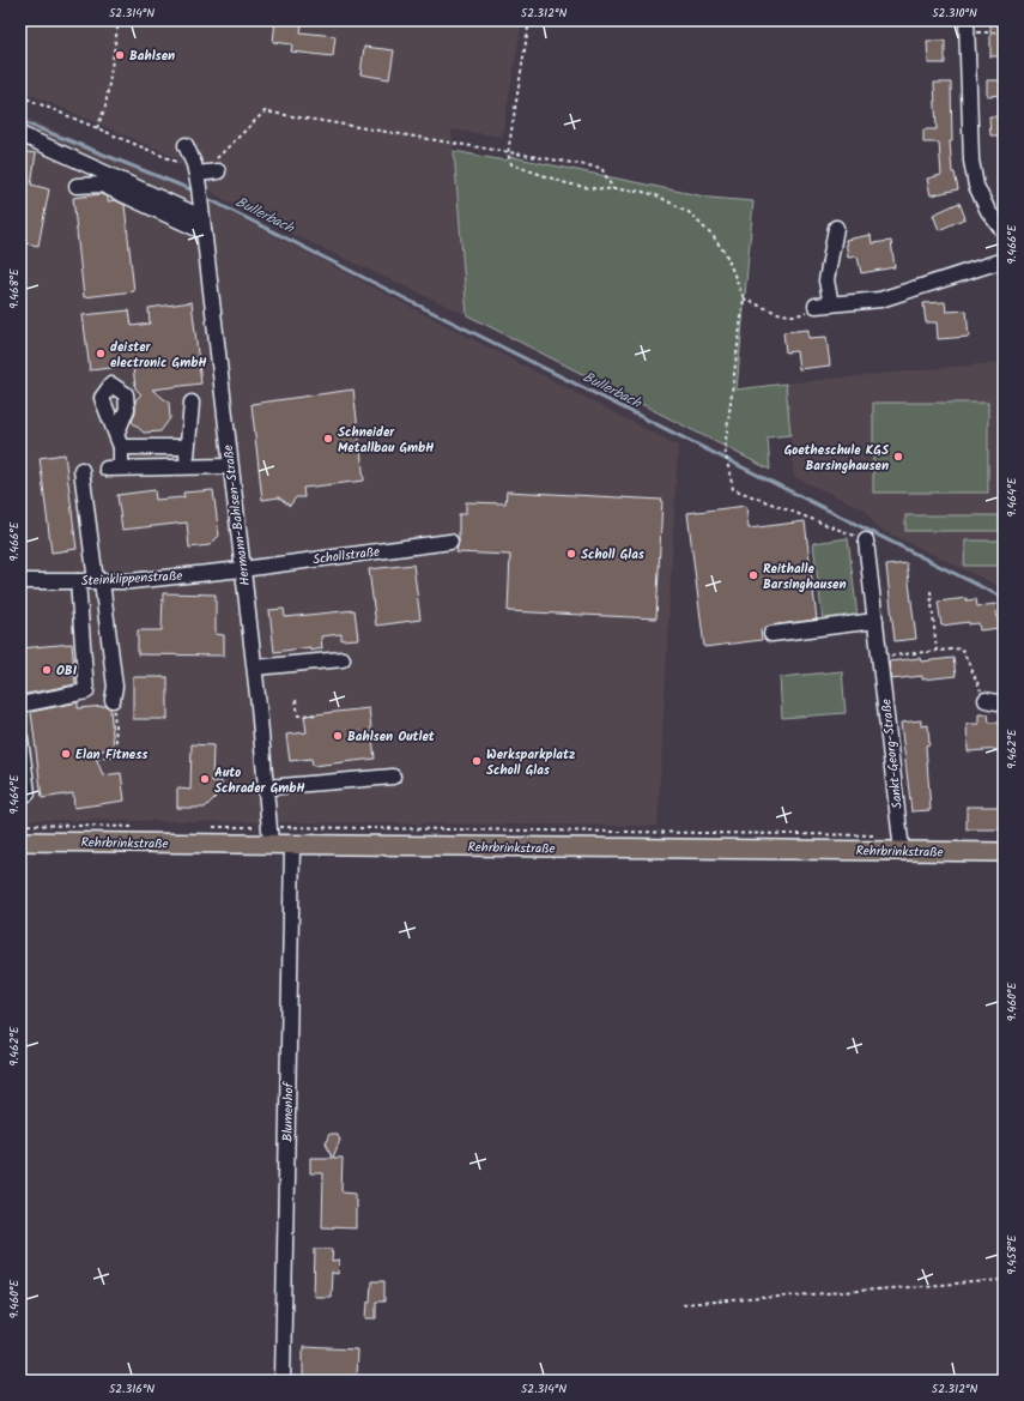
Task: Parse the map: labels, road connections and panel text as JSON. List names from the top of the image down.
{
  "streets": {
    "main road": ["Rehrbrinkstraße"],
    "street": [
      "Hermann-Bahlsen-Straße",
      "Schollstraße",
      "Steinklippenstraße",
      "Sankt-Georg-Straße",
      "Blumenhof"
    ]
  },
  "crossings": [
    ["Hermann-Bahlsen-Straße", "Schollstraße"],
    ["Hermann-Bahlsen-Straße", "Steinklippenstraße"],
    ["Hermann-Bahlsen-Straße", "Rehrbrinkstraße"],
    ["Schollstraße", "Steinklippenstraße"],
    ["Sankt-Georg-Straße", "Rehrbrinkstraße"],
    ["Rehrbrinkstraße", "Blumenhof"]
  ],
  "water": ["Bullerbach"],
  "places": [
    "Bahlsen",
    "deister electronic GmbH",
    "Schneider Metallbau GmbH",
    "Goetheschule KGS Barsinghausen",
    "Scholl Glas",
    "Reithalle Barsinghausen",
    "OBI",
    "Bahlsen Outlet",
    "Elan Fitness",
    "Werksparkplatz Scholl Glas",
    "Auto Schrader GmbH"
  ],
  "coordinates": [
    "52.314°N",
    "52.312°N",
    "52.310°N",
    "9.466°E",
    "9.468°E",
    "9.464°E",
    "9.462°E",
    "9.460°E",
    "9.458°E",
    "52.316°N"
  ]
}
